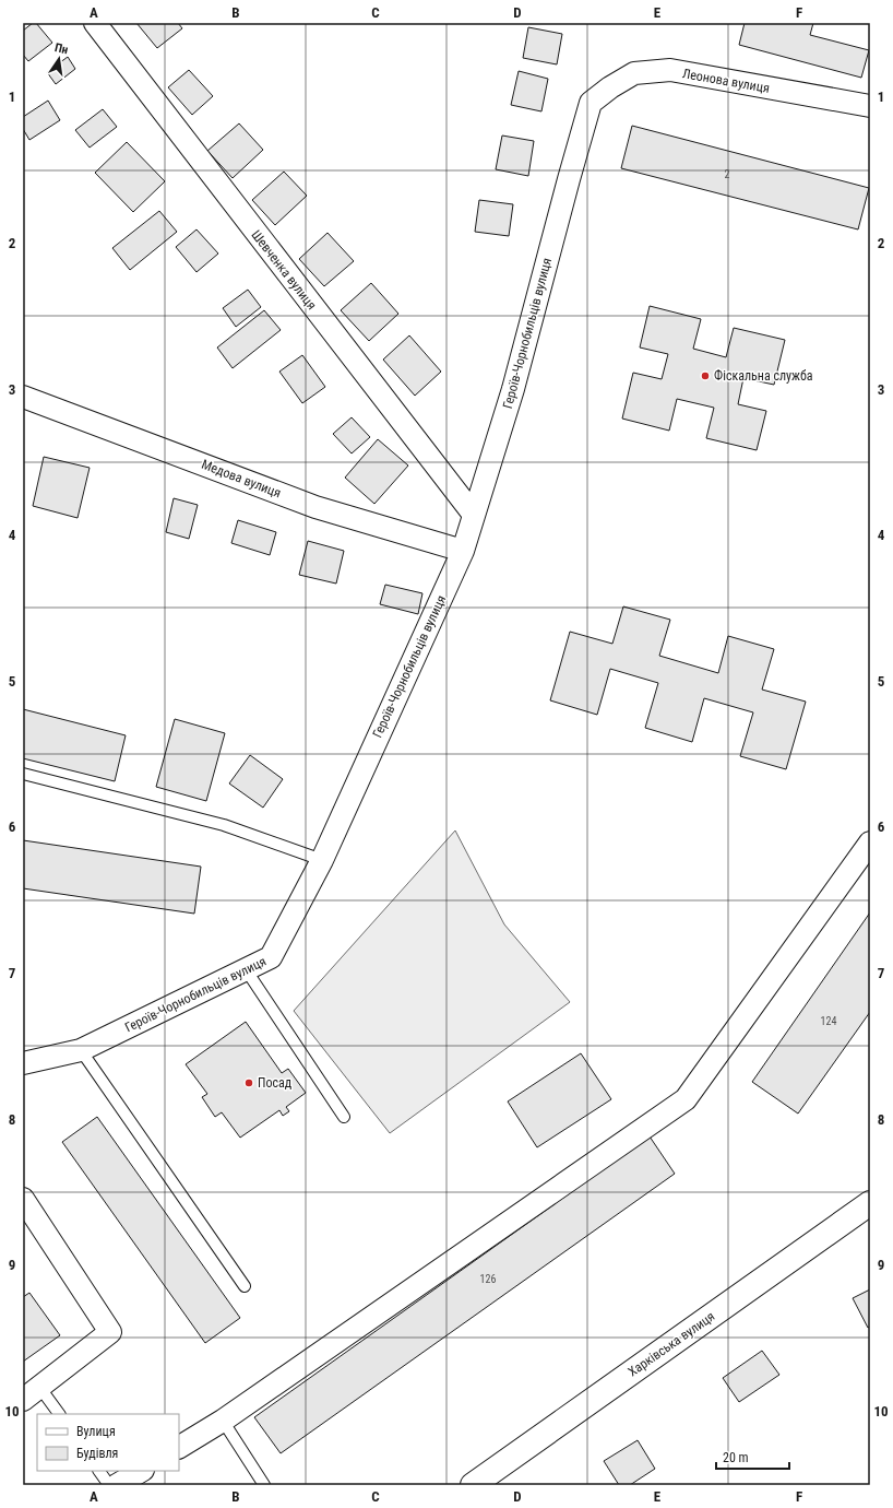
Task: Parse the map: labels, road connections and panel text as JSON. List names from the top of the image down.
{
  "streets": {
    "street": [
      "Леонова вулиця",
      "Шевченка вулиця",
      "Героїв-Чорнобильців вулиця",
      "Медова вулиця",
      "Харківська вулиця"
    ]
  },
  "crossings": [
    ["Леонова вулиця", "Героїв-Чорнобильців вулиця"],
    ["Шевченка вулиця", "Героїв-Чорнобильців вулиця"],
    ["Героїв-Чорнобильців вулиця", "Медова вулиця"]
  ],
  "places": ["Фіскальна служба", "Посад"],
  "house_numbers": ["2", "124", "126"],
  "legend": ["Вулиця", "Будівля"],
  "scale_bar": "20 m",
  "north": "top",
  "grid": {
    "columns": [
      "A",
      "B",
      "C",
      "D",
      "E",
      "F"
    ],
    "rows": [
      "1",
      "2",
      "3",
      "4",
      "5",
      "6",
      "7",
      "8",
      "9",
      "10"
    ]
  }
}
